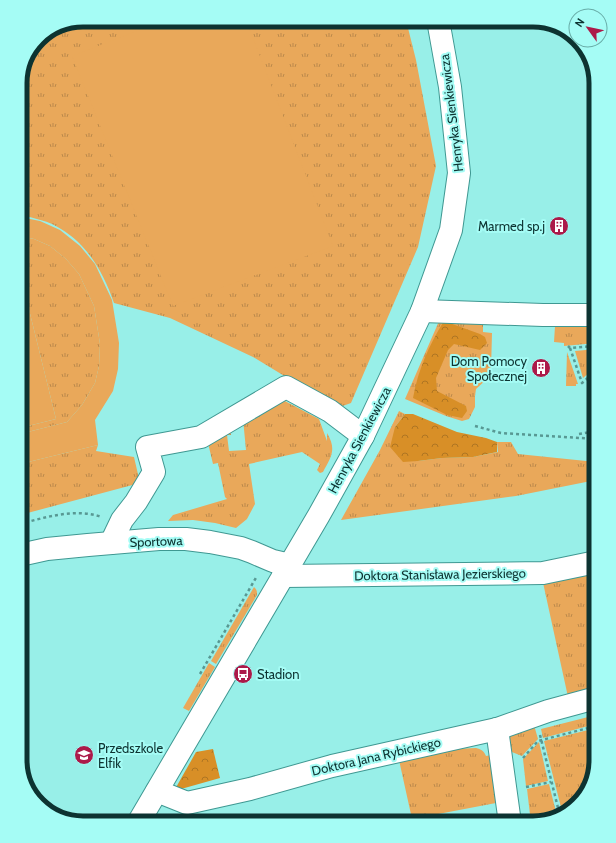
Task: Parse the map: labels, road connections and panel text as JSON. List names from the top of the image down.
{
  "streets": {
    "street": [
      "Henryka Sienkiewicza",
      "Sportowa",
      "Doktora Stanisława Jezierskiego",
      "Doktora Jana Rybickiego"
    ]
  },
  "crossings": [
    ["Henryka Sienkiewicza", "Sportowa"],
    ["Henryka Sienkiewicza", "Doktora Stanisława Jezierskiego"],
    ["Henryka Sienkiewicza", "Doktora Jana Rybickiego"],
    ["Sportowa", "Doktora Stanisława Jezierskiego"]
  ],
  "places": {
    "building": ["Marmed sp.j", "Dom Pomocy Społecznej"],
    "bus stop": ["Stadion"],
    "school or university": ["Przedszkole Elfik"]
  },
  "north": "top left"
}
